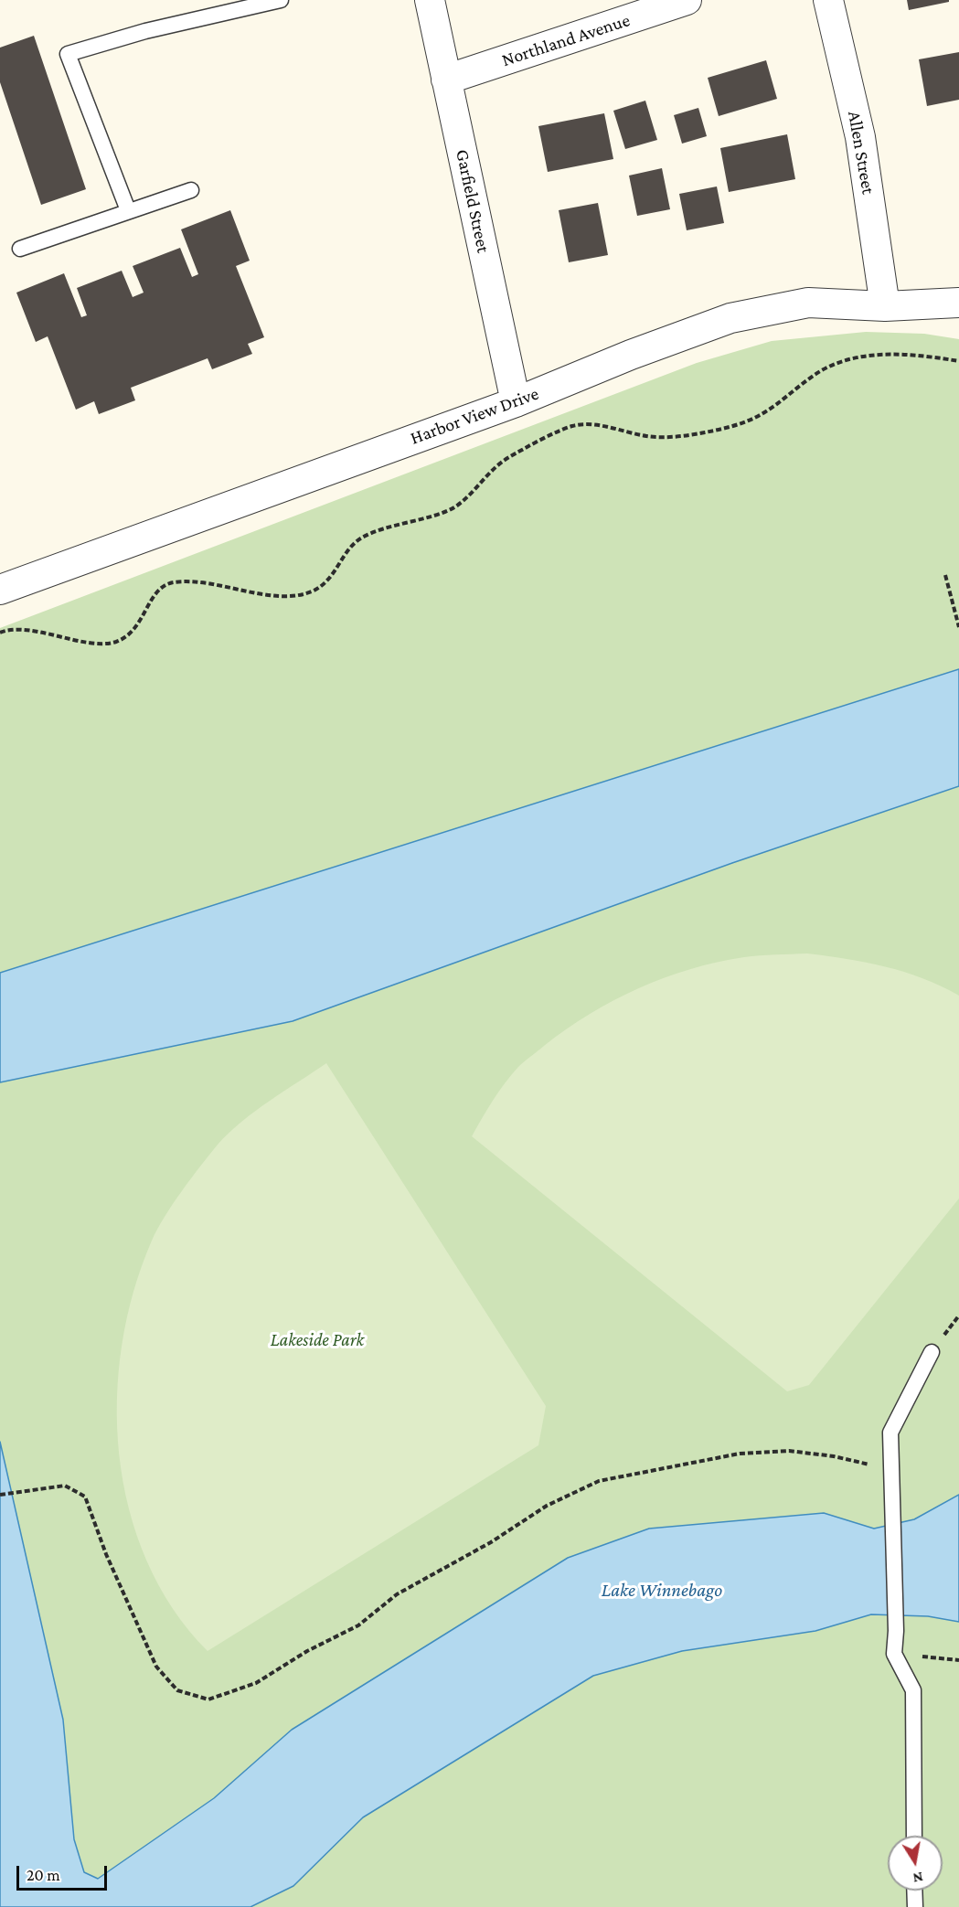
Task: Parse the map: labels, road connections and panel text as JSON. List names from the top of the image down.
{
  "streets": {
    "street": [
      "Northland Avenue",
      "Allen Street",
      "Garfield Street",
      "Harbor View Drive"
    ]
  },
  "crossings": [
    ["Northland Avenue", "Garfield Street"],
    ["Allen Street", "Harbor View Drive"],
    ["Garfield Street", "Harbor View Drive"]
  ],
  "water": ["Lake Winnebago"],
  "parks": ["Lakeside Park"],
  "scale_bar": "20 m",
  "north": "bottom"
}
